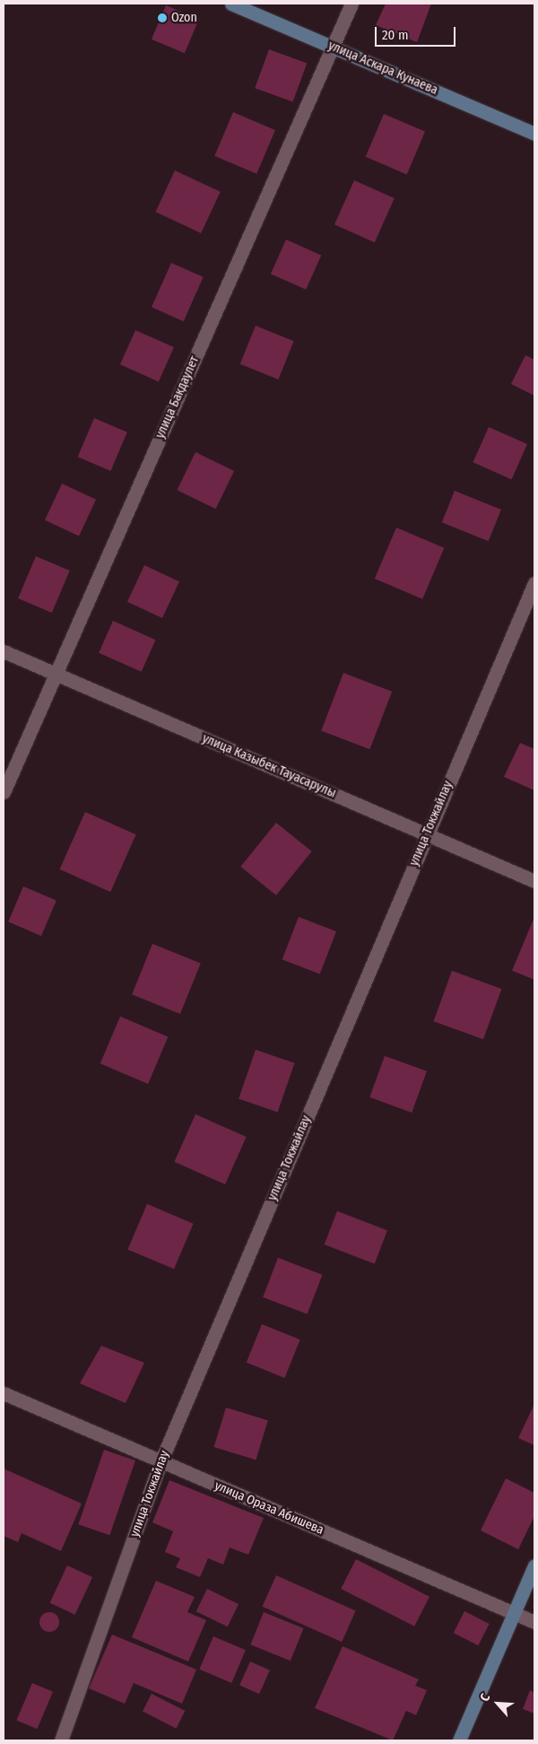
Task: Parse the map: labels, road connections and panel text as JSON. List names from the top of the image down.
{
  "streets": {
    "street": [
      "улица Аскара Кунаева",
      "улица Бакдаулет",
      "улица Казыбек Тауасарулы",
      "улица Токжайлау",
      "улица Ораза Абишева"
    ]
  },
  "crossings": [
    ["улица Аскара Кунаева", "улица Бакдаулет"],
    ["улица Бакдаулет", "улица Казыбек Тауасарулы"],
    ["улица Казыбек Тауасарулы", "улица Токжайлау"],
    ["улица Токжайлау", "улица Ораза Абишева"]
  ],
  "places": ["Ozon"],
  "scale_bar": "20 m",
  "north": "top left"
}
